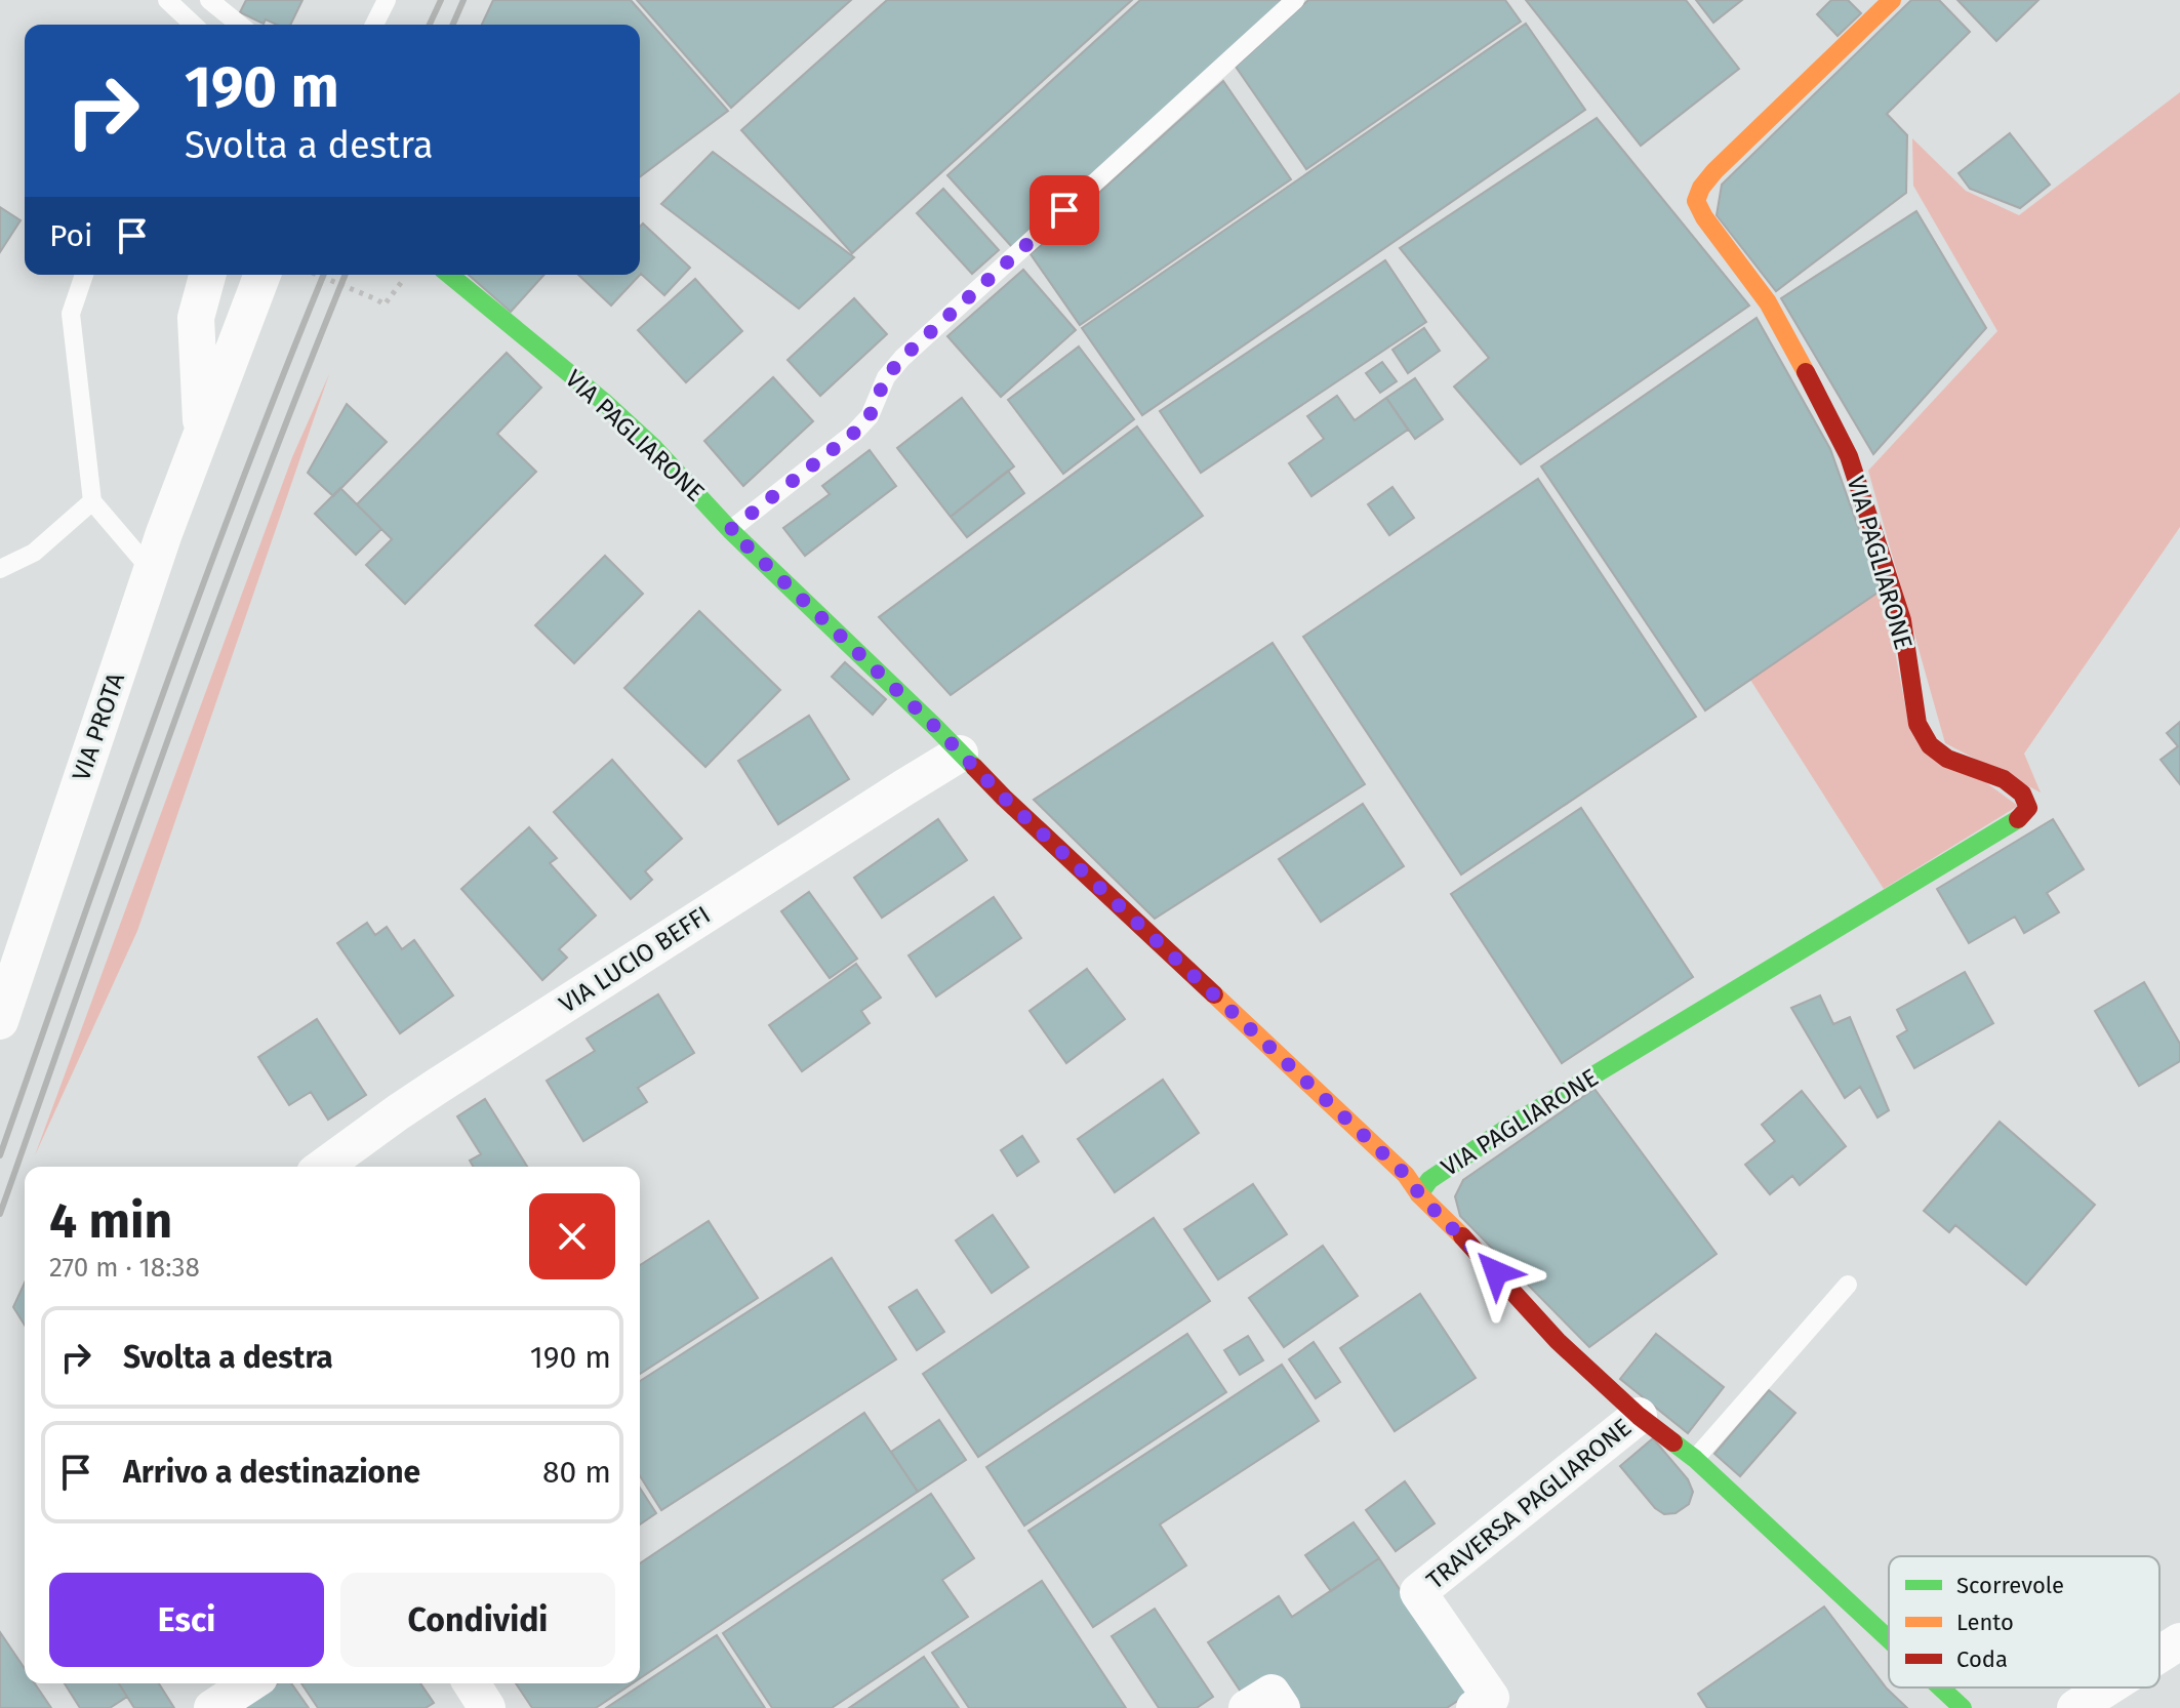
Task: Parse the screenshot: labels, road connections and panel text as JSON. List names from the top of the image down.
{
  "streets": {
    "street": [
      "VIA PAGLIARONE",
      "VIA PROTA",
      "VIA LUCIO BEFFI",
      "TRAVERSA PAGLIARONE"
    ]
  },
  "crossings": [
    ["VIA PAGLIARONE", "VIA LUCIO BEFFI"],
    ["VIA PAGLIARONE", "TRAVERSA PAGLIARONE"]
  ],
  "legend": ["Scorrevole", "Lento", "Coda"],
  "page": {
    "turn": ["190 m", "Svolta a destra"],
    "then": "Poi",
    "heading": ["4 min", "270 m · 18:38"],
    "list": [
      {
        "name": "Svolta a destra",
        "value": "190 m"
      },
      {
        "name": "Arrivo a destinazione",
        "value": "80 m"
      }
    ],
    "buttons": ["Esci", "Condividi"]
  }
}
